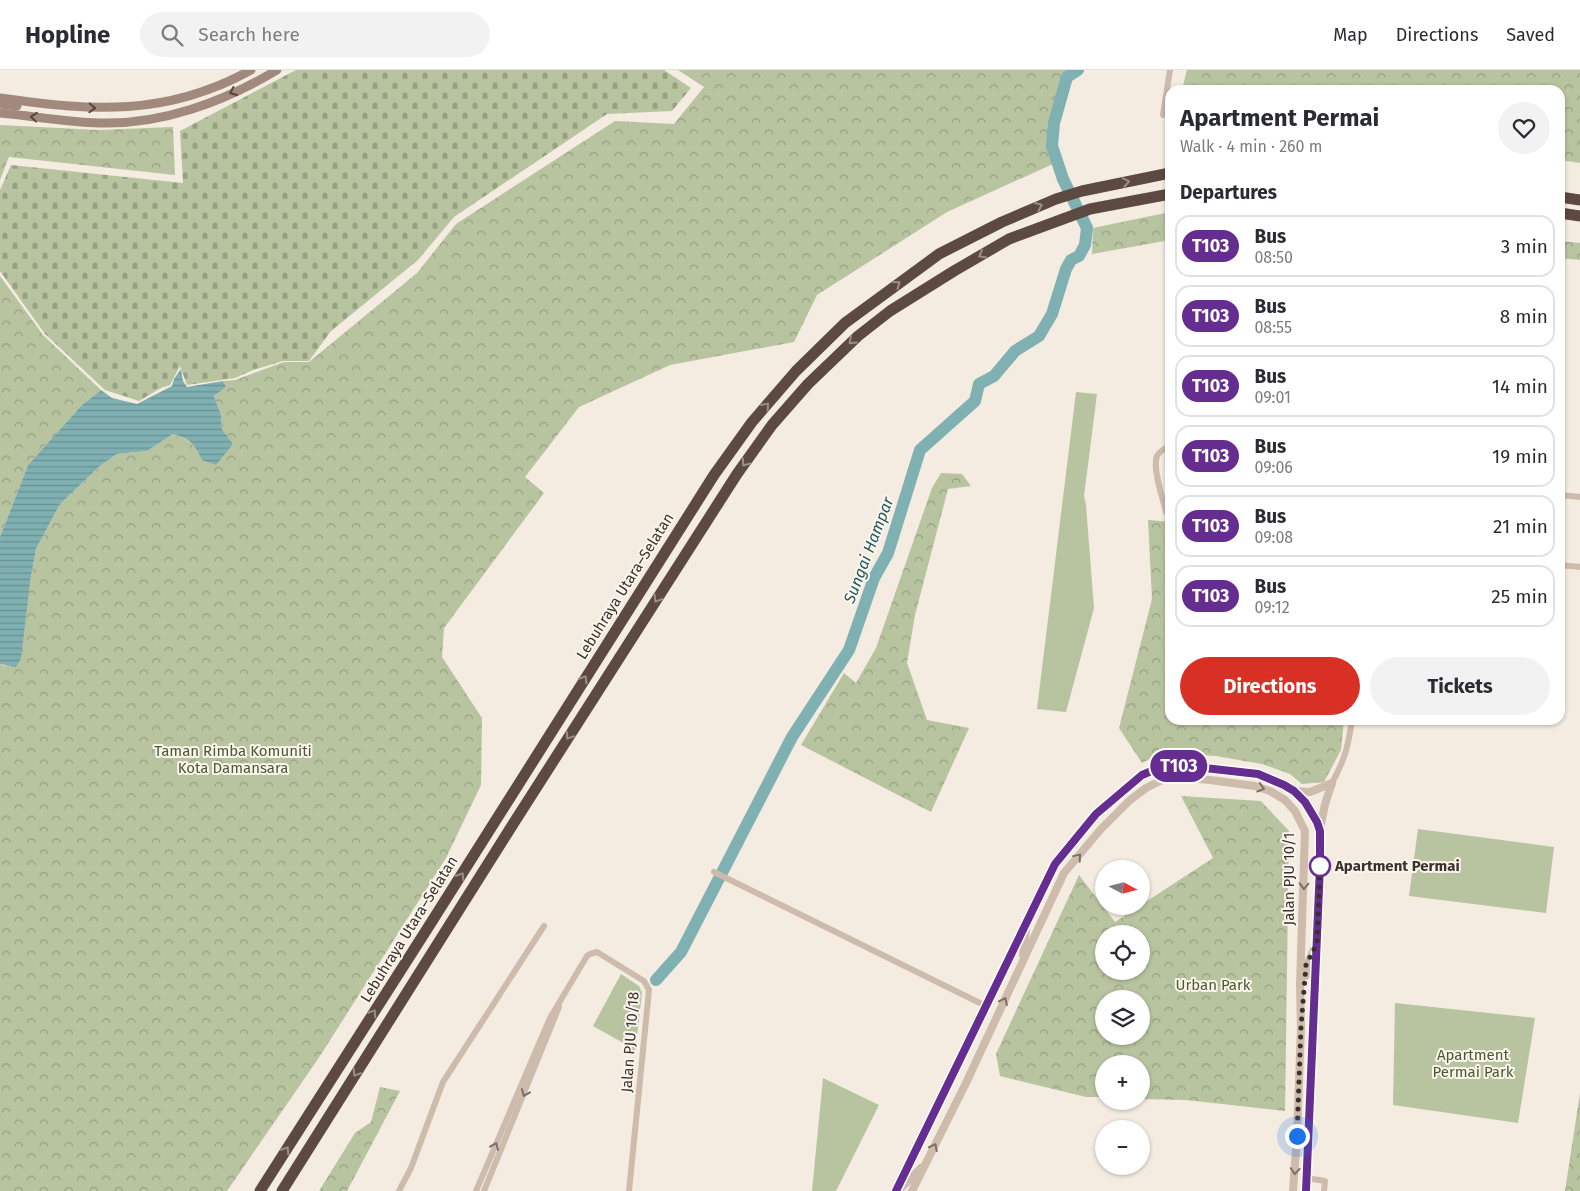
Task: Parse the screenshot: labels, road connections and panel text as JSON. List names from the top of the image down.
{
  "streets": {
    "highway": ["Lebuhraya Utara–Selatan"],
    "street": ["Jalan PJU 10/1", "Jalan PJU 10/18"]
  },
  "water": ["Sungai Hampar"],
  "parks": ["Taman Rimba Komuniti Kota Damansara", "Urban Park", "Apartment Permai Park"],
  "places": ["Apartment Permai"],
  "lines": ["bus line T103"],
  "north": "right",
  "page": {
    "header": "Hopline",
    "search": "Search here",
    "nav": ["Map", "Directions", "Saved"],
    "on_map": "T103",
    "heading": [
      ["Apartment Permai", "Walk · 4 min · 260 m"],
      "Departures"
    ],
    "list": [
      {
        "mark": "T103",
        "name": "Bus",
        "note": "08:50",
        "value": "3 min"
      },
      {
        "mark": "T103",
        "name": "Bus",
        "note": "08:55",
        "value": "8 min"
      },
      {
        "mark": "T103",
        "name": "Bus",
        "note": "09:01",
        "value": "14 min"
      },
      {
        "mark": "T103",
        "name": "Bus",
        "note": "09:06",
        "value": "19 min"
      },
      {
        "mark": "T103",
        "name": "Bus",
        "note": "09:08",
        "value": "21 min"
      },
      {
        "mark": "T103",
        "name": "Bus",
        "note": "09:12",
        "value": "25 min"
      }
    ],
    "buttons": ["Directions", "Tickets"],
    "map_buttons": ["+", "−"]
  }
}
